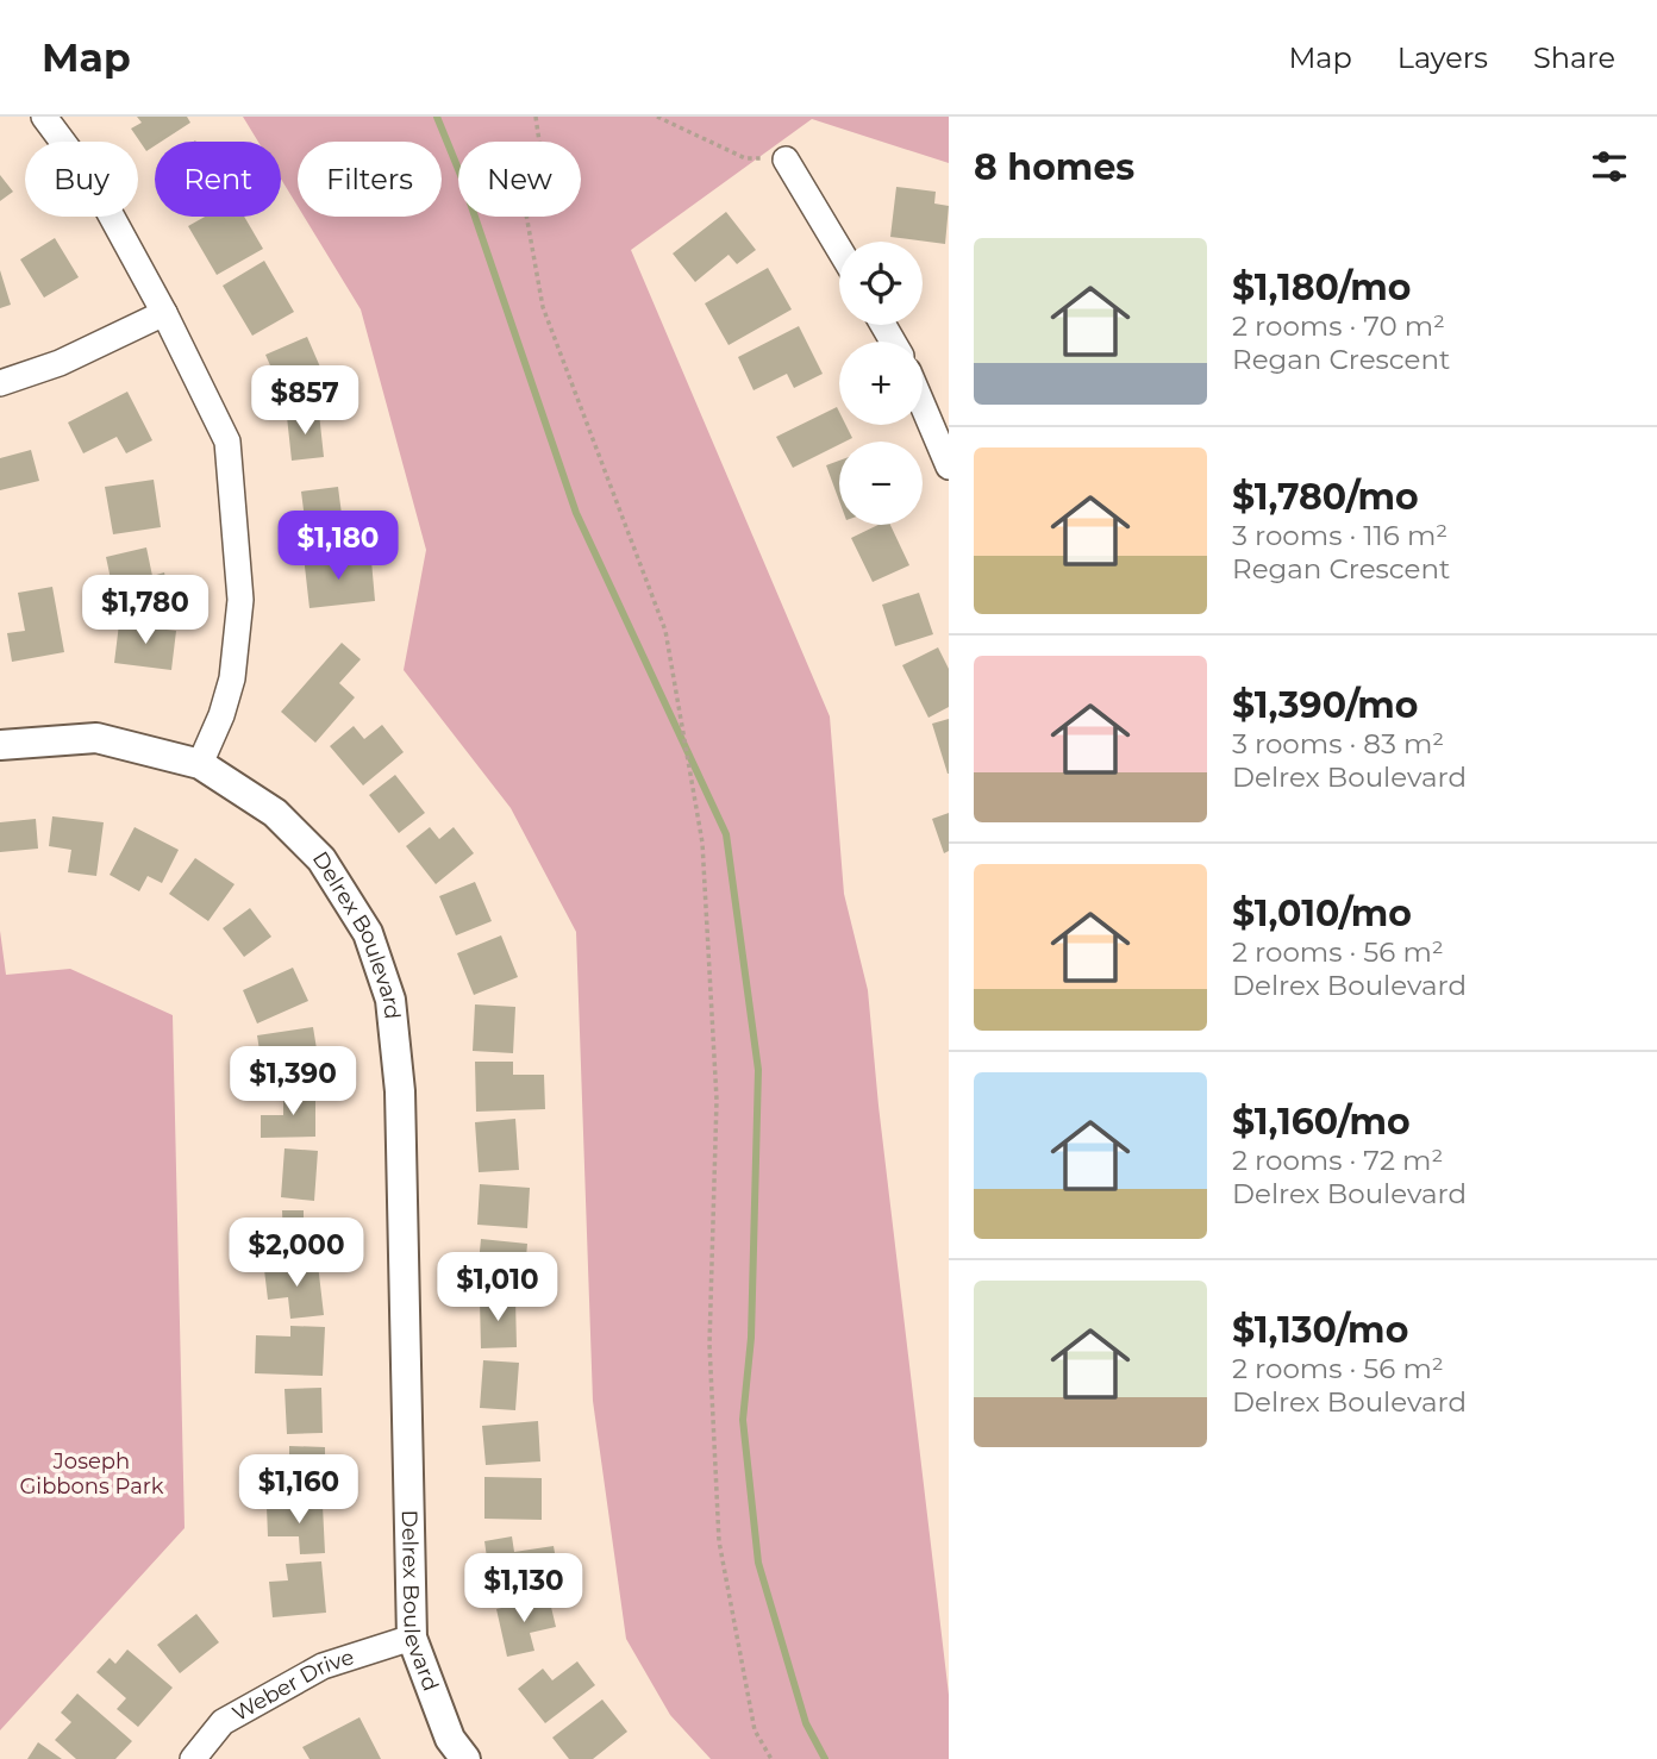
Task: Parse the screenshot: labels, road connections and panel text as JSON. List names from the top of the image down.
{
  "streets": {
    "street": ["Delrex Boulevard", "Weber Drive"]
  },
  "crossings": [
    ["Delrex Boulevard", "Weber Drive"]
  ],
  "parks": ["Joseph Gibbons Park"],
  "page": {
    "header": "Map",
    "nav": ["Map", "Layers", "Share"],
    "heading": "8 homes",
    "chip": [
      "Buy",
      "Rent",
      "Filters",
      "New"
    ],
    "list": [
      {
        "name": "$1,180/mo",
        "note": "2 rooms · 70 m² · Regan Crescent"
      },
      {
        "name": "$1,780/mo",
        "note": "3 rooms · 116 m² · Regan Crescent"
      },
      {
        "name": "$1,390/mo",
        "note": "3 rooms · 83 m² · Delrex Boulevard"
      },
      {
        "name": "$1,010/mo",
        "note": "2 rooms · 56 m² · Delrex Boulevard"
      },
      {
        "name": "$1,160/mo",
        "note": "2 rooms · 72 m² · Delrex Boulevard"
      },
      {
        "name": "$1,130/mo",
        "note": "2 rooms · 56 m² · Delrex Boulevard"
      }
    ],
    "map_buttons": ["+", "−"],
    "price": [
      "$857",
      "$1,180",
      "$1,780",
      "$1,390",
      "$2,000",
      "$1,010",
      "$1,160",
      "$1,130"
    ]
  }
}
